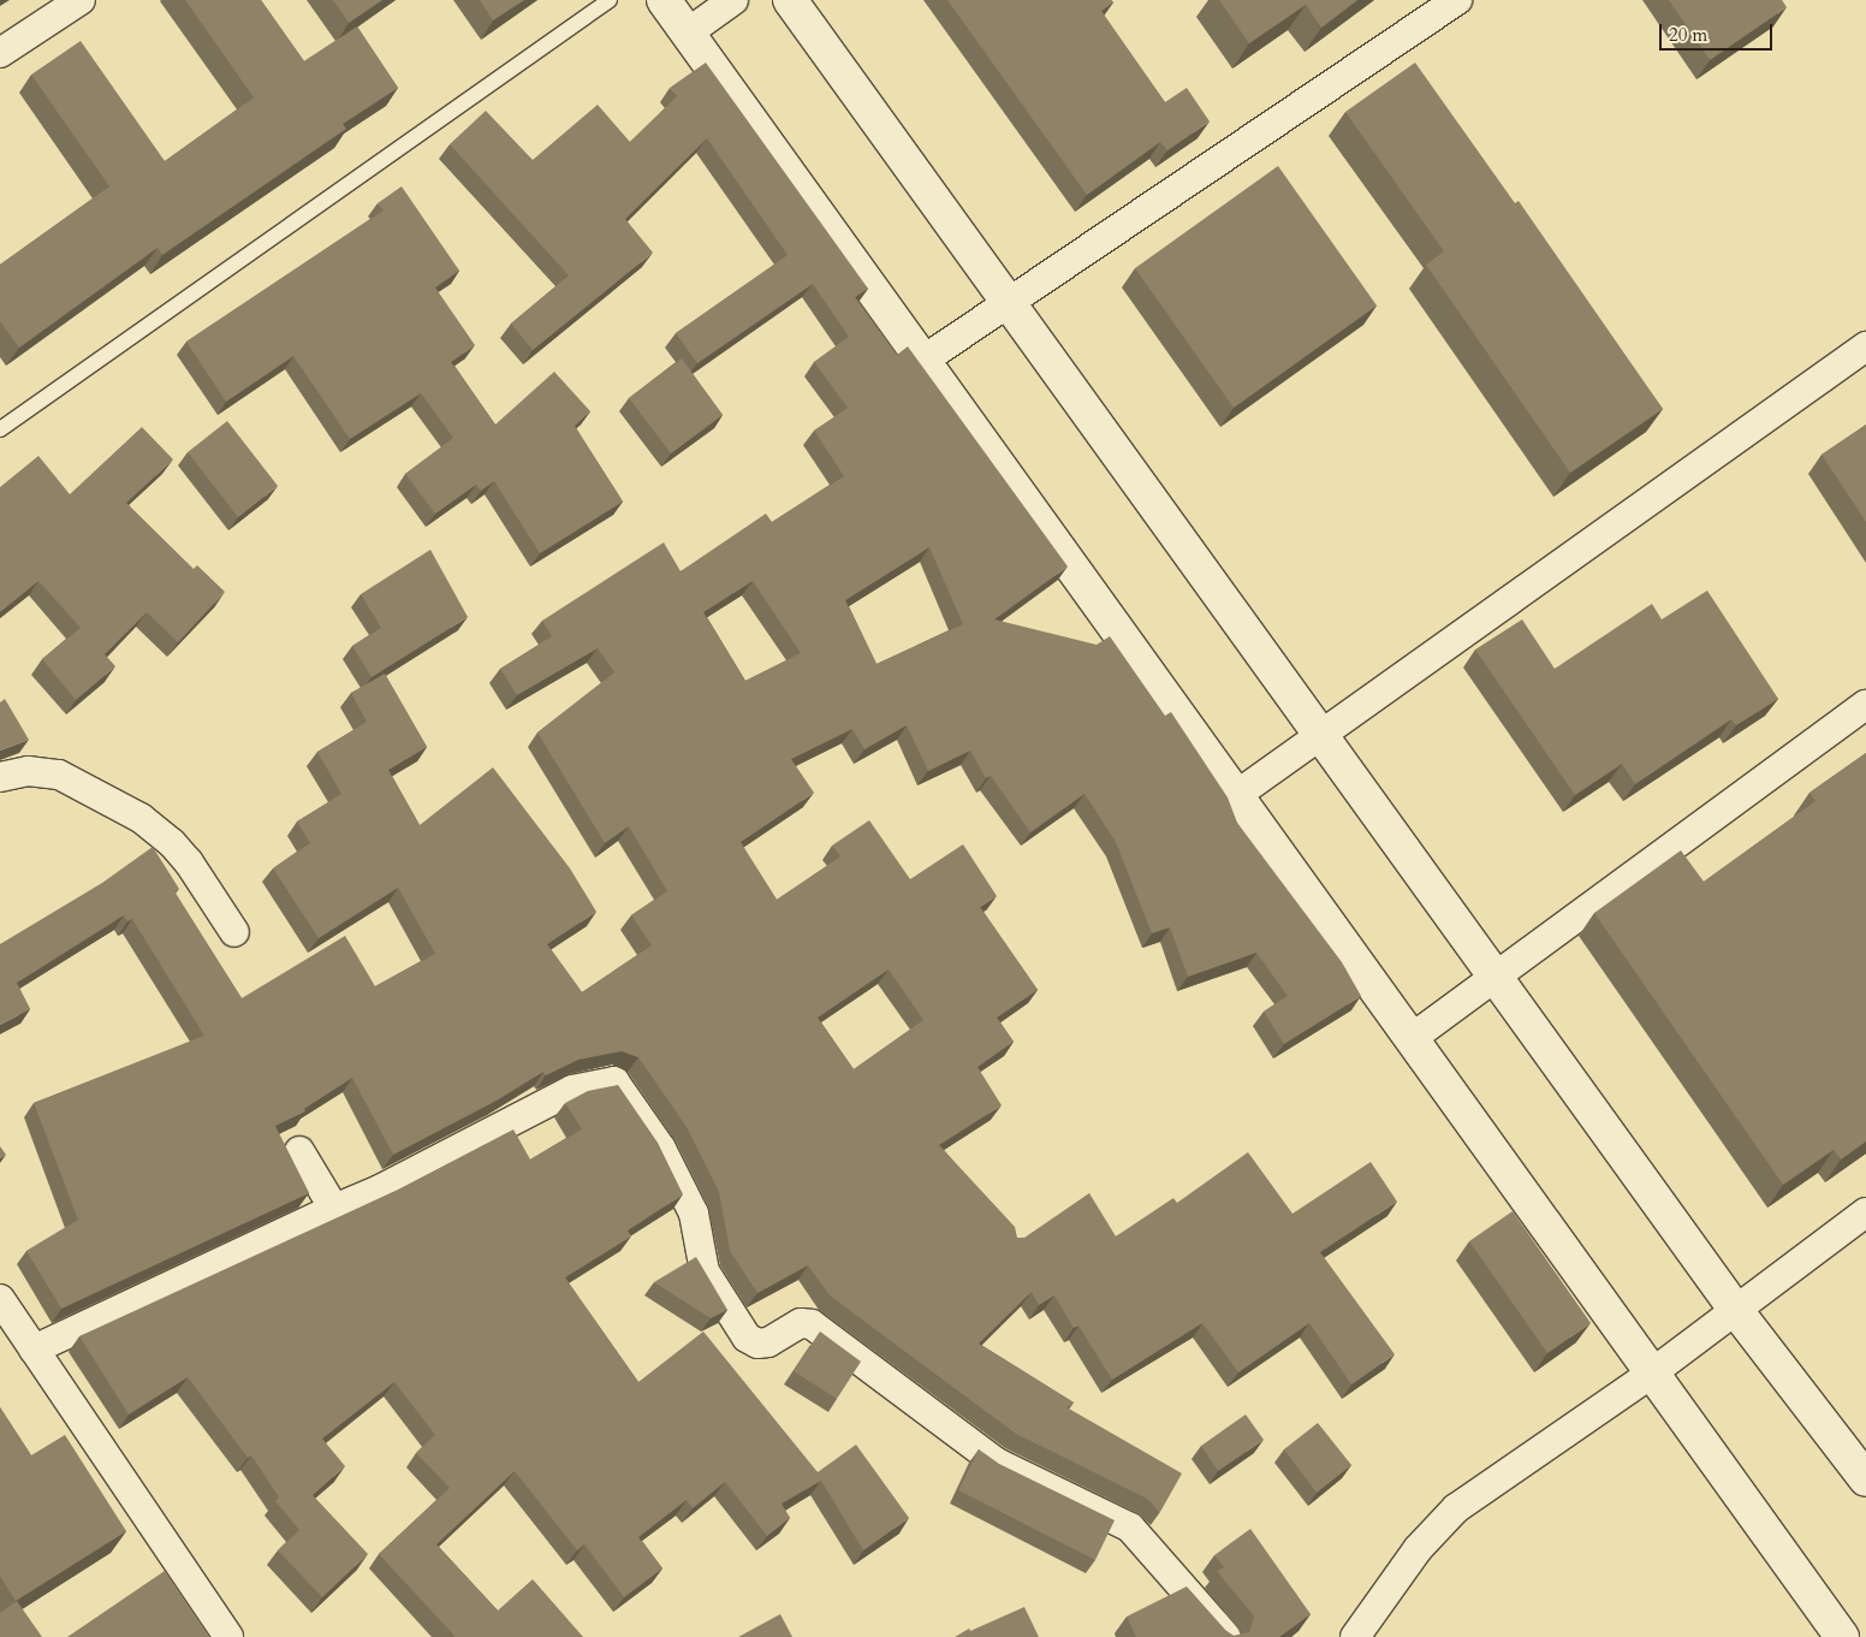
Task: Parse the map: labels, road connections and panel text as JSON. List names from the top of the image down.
{
  "scale_bar": "20 m"
}
